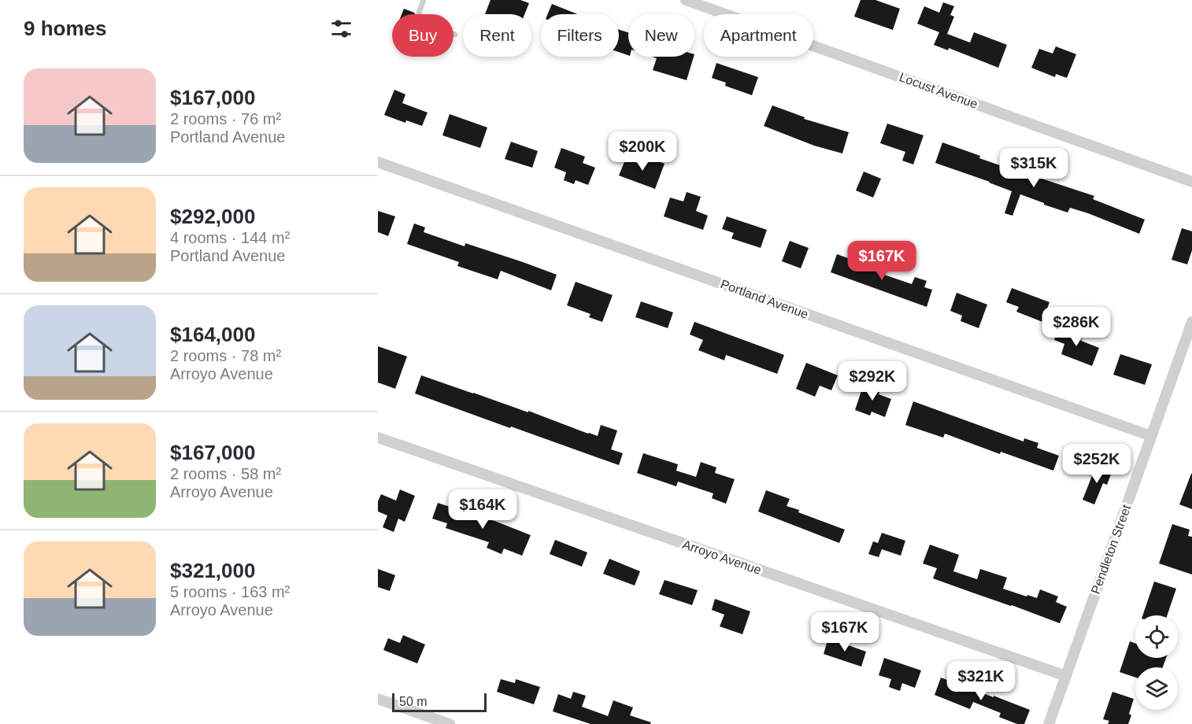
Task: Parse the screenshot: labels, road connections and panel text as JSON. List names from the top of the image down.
{
  "streets": {
    "street": [
      "Locust Avenue",
      "Portland Avenue",
      "Pendleton Street",
      "Arroyo Avenue"
    ]
  },
  "crossings": [
    ["Portland Avenue", "Pendleton Street"],
    ["Pendleton Street", "Arroyo Avenue"]
  ],
  "scale_bar": "50 m",
  "page": {
    "heading": "9 homes",
    "chip": [
      "Buy",
      "Rent",
      "Filters",
      "New",
      "Apartment"
    ],
    "list": [
      {
        "name": "$167,000",
        "note": "2 rooms · 76 m² · Portland Avenue"
      },
      {
        "name": "$292,000",
        "note": "4 rooms · 144 m² · Portland Avenue"
      },
      {
        "name": "$164,000",
        "note": "2 rooms · 78 m² · Arroyo Avenue"
      },
      {
        "name": "$167,000",
        "note": "2 rooms · 58 m² · Arroyo Avenue"
      },
      {
        "name": "$321,000",
        "note": "5 rooms · 163 m² · Arroyo Avenue"
      }
    ],
    "price": [
      "$200K",
      "$315K",
      "$167K",
      "$286K",
      "$292K",
      "$252K",
      "$164K",
      "$167K",
      "$321K"
    ],
    "scale": "50 m"
  }
}
